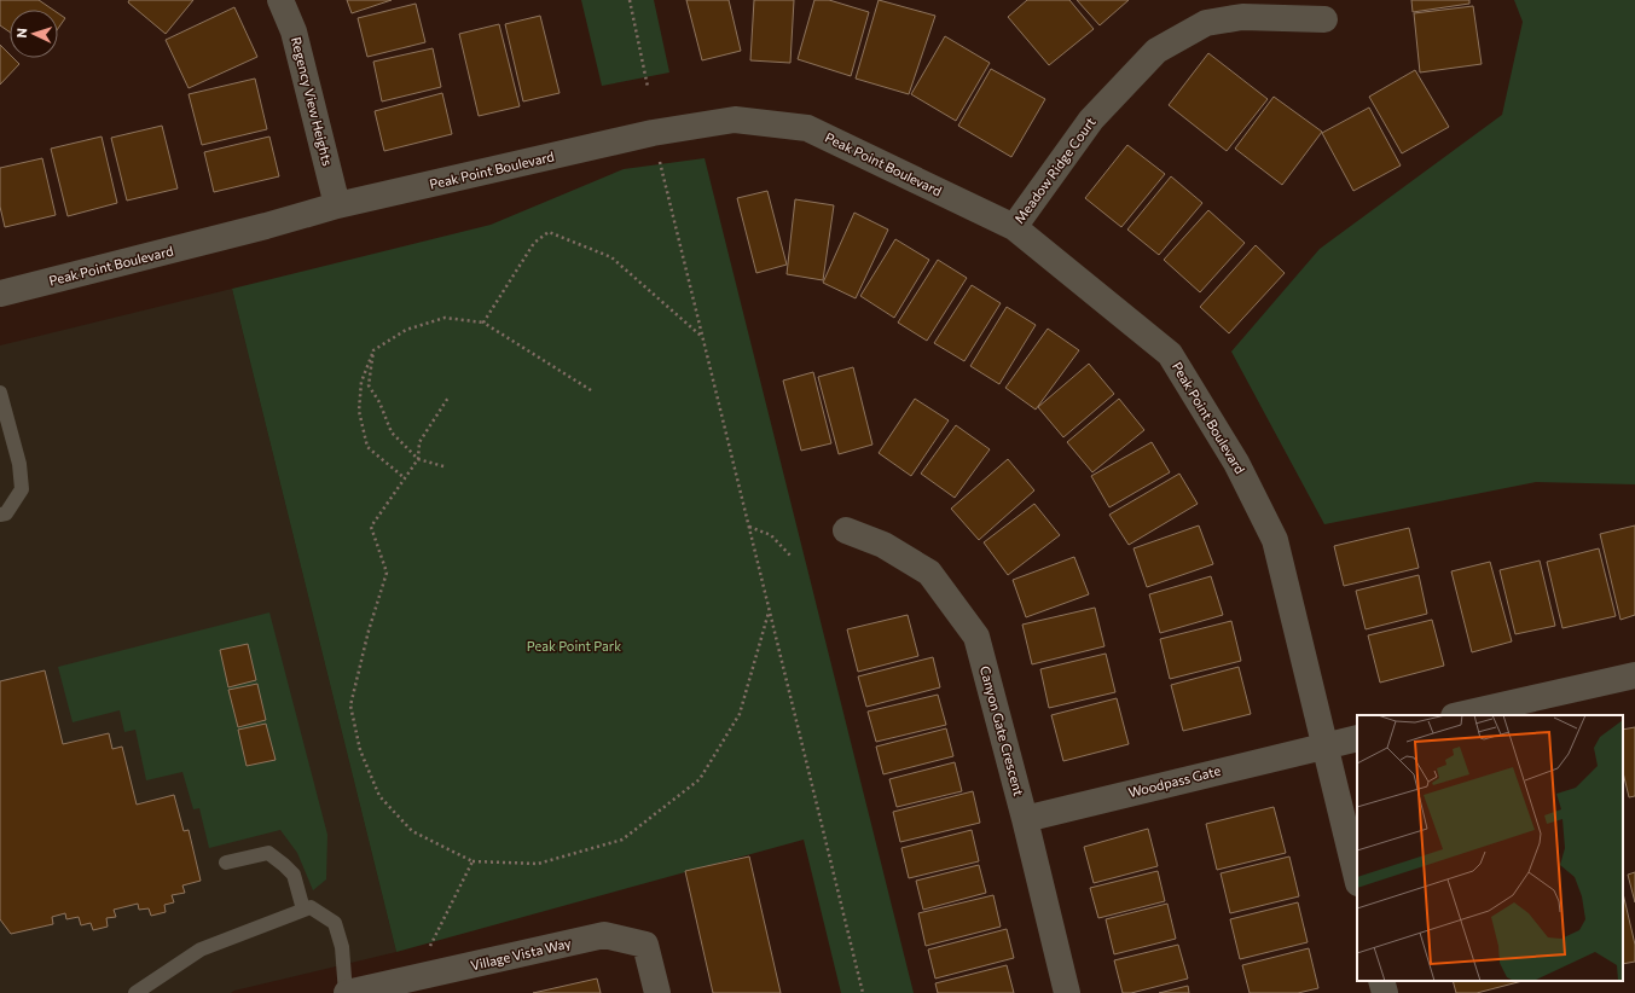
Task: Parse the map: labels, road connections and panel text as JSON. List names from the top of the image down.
{
  "streets": {
    "street": [
      "Regency View Heights",
      "Peak Point Boulevard",
      "Meadow Ridge Court",
      "Canyon Gate Crescent",
      "Woodpass Gate",
      "Village Vista Way"
    ]
  },
  "crossings": [
    ["Regency View Heights", "Peak Point Boulevard"],
    ["Peak Point Boulevard", "Meadow Ridge Court"],
    ["Peak Point Boulevard", "Woodpass Gate"],
    ["Canyon Gate Crescent", "Woodpass Gate"]
  ],
  "parks": ["Peak Point Park"],
  "north": "left"
}
